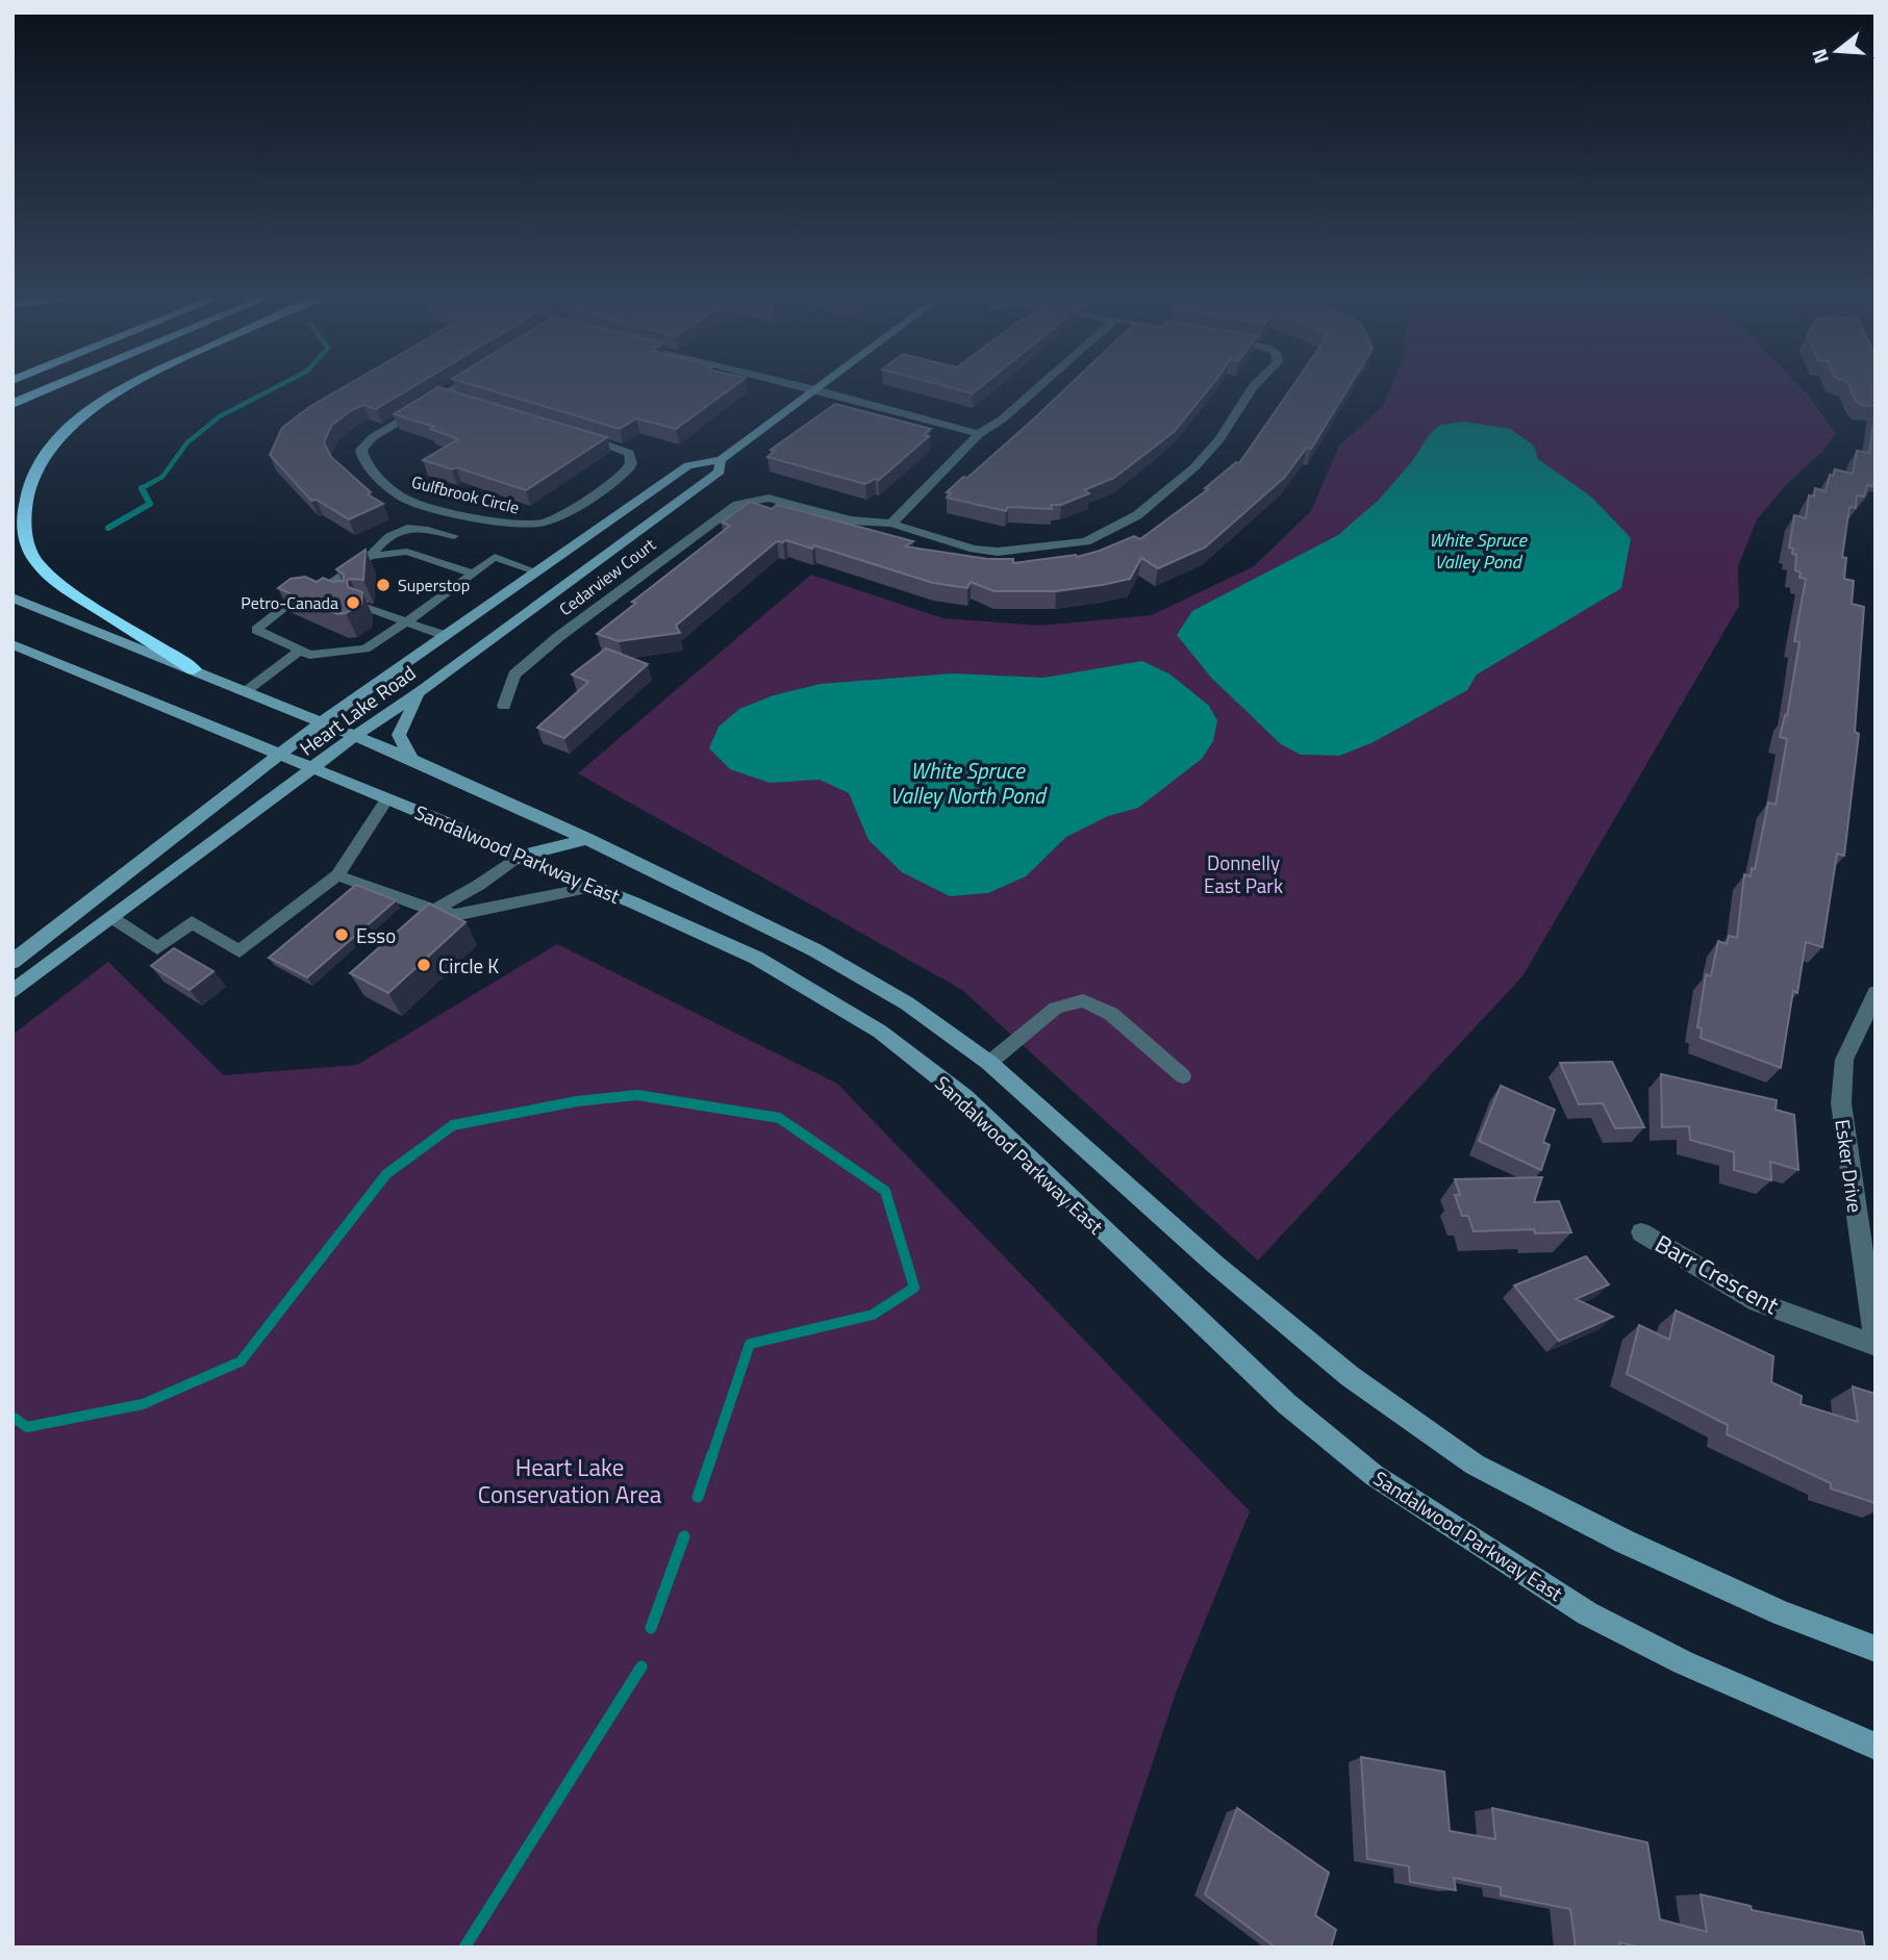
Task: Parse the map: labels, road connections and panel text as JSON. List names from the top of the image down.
{
  "streets": {
    "main road": ["Heart Lake Road", "Sandalwood Parkway East"],
    "street": [
      "Gulfbrook Circle",
      "Cedarview Court",
      "Esker Drive",
      "Barr Crescent"
    ]
  },
  "crossings": [
    ["Heart Lake Road", "Sandalwood Parkway East"],
    ["Esker Drive", "Barr Crescent"]
  ],
  "water": ["White Spruce Valley Pond", "White Spruce Valley North Pond"],
  "parks": ["Donnelly East Park", "Heart Lake Conservation Area"],
  "places": [
    "Superstop",
    "Petro-Canada",
    "Esso",
    "Circle K"
  ],
  "north": "left"
}
